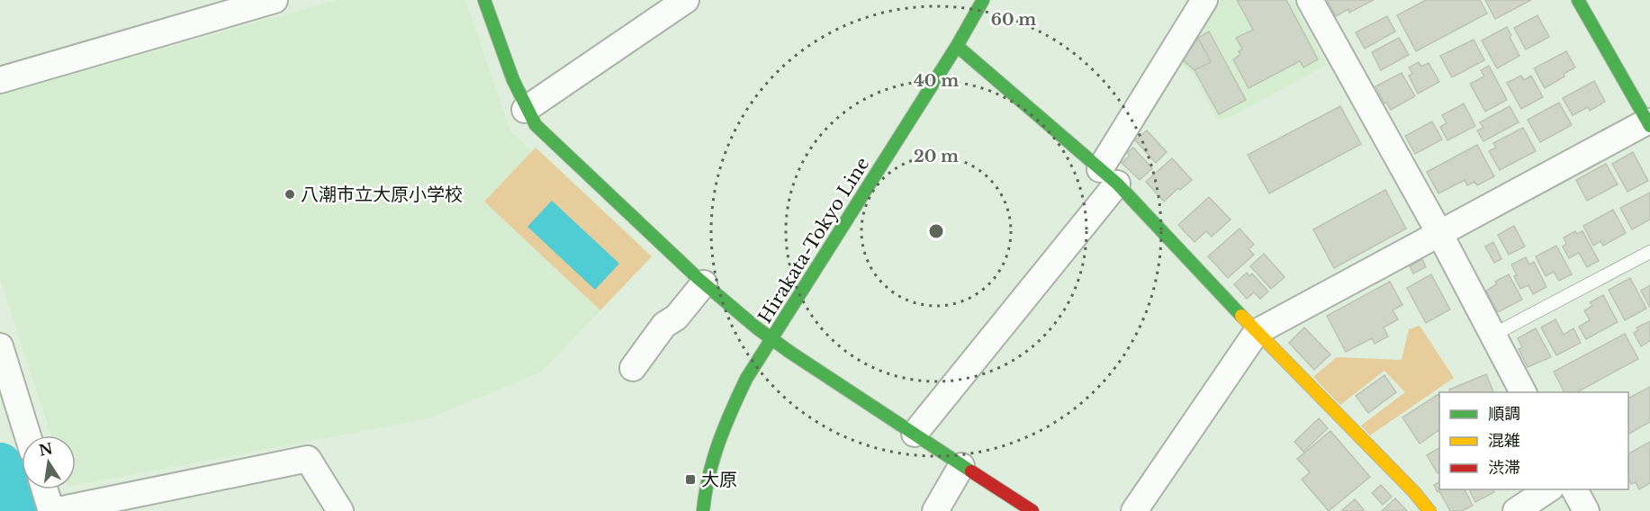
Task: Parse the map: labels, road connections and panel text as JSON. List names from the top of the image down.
{
  "streets": {
    "street": ["Hirakata-Tokyo Line"]
  },
  "places": {
    "other": ["八潮市立大原小学校"],
    "transit": ["大原"]
  },
  "legend": ["順調", "混雑", "渋滞"],
  "north": "top",
  "rings": ["60 m", "40 m", "20 m"]
}
